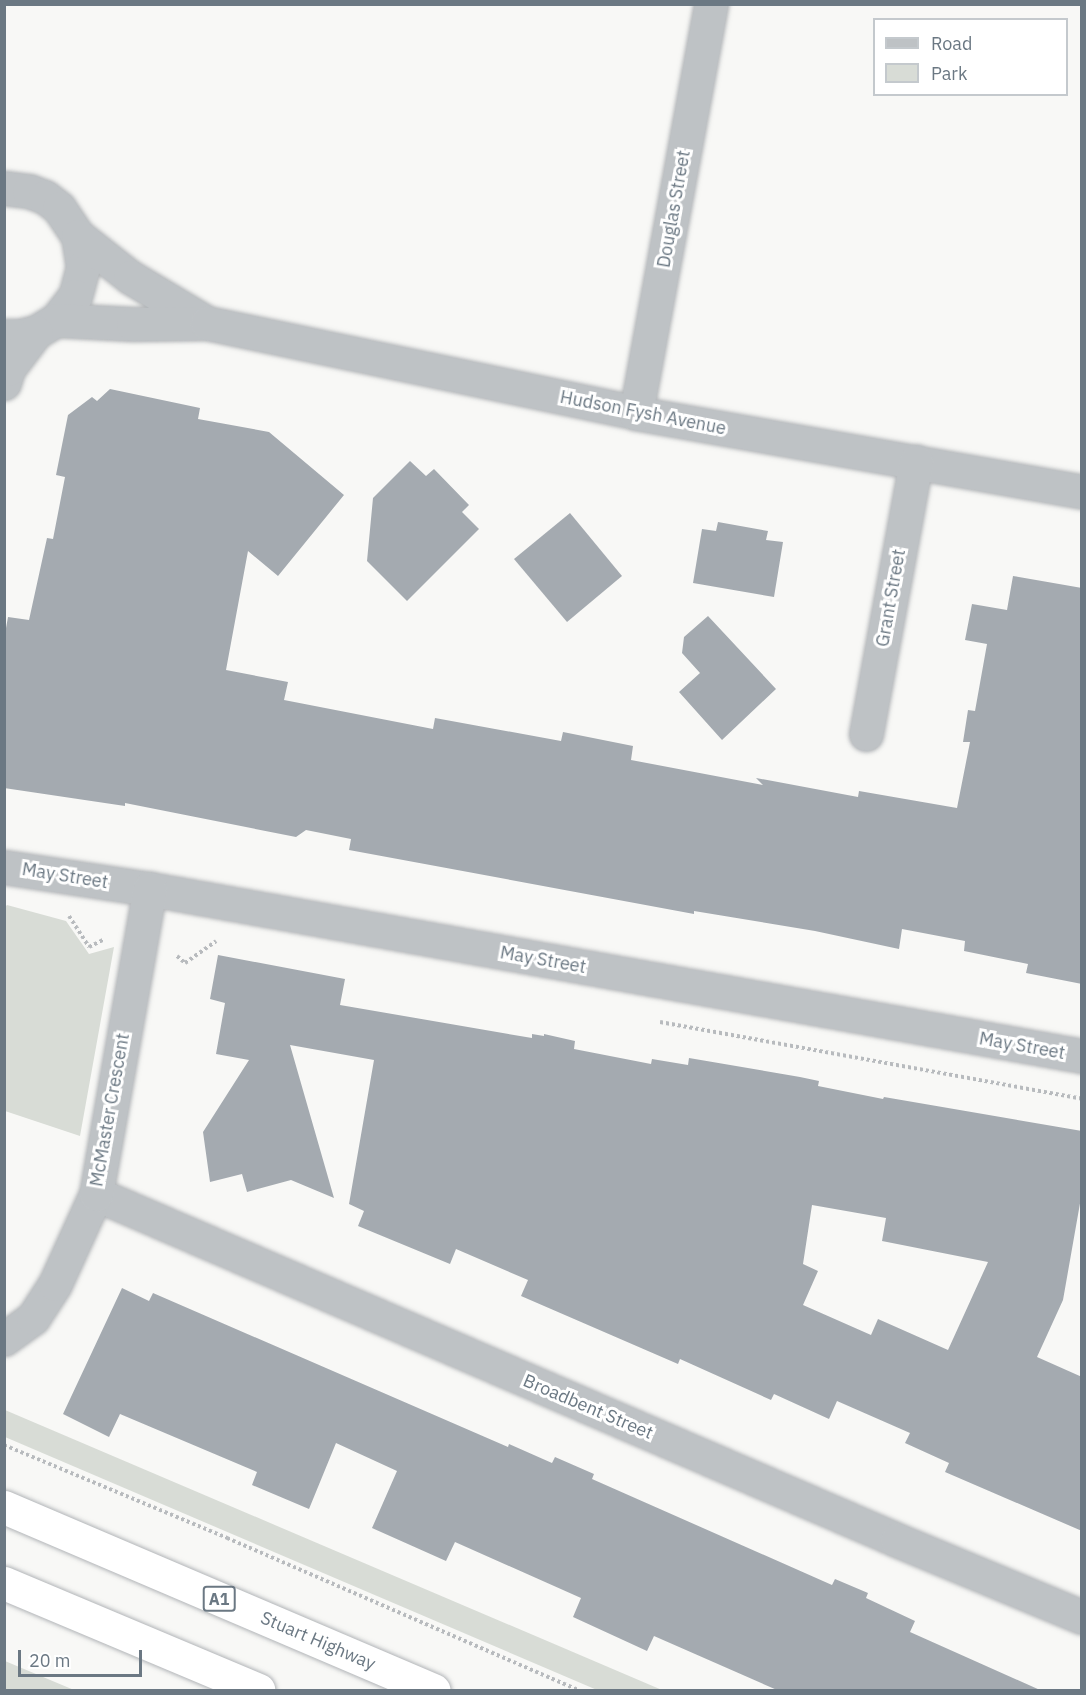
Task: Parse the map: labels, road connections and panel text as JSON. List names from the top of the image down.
{
  "streets": {
    "highway": ["A1", "Stuart Highway"],
    "street": [
      "Douglas Street",
      "Hudson Fysh Avenue",
      "Grant Street",
      "May Street",
      "McMaster Crescent",
      "Broadbent Street"
    ]
  },
  "crossings": [
    ["Douglas Street", "Hudson Fysh Avenue"],
    ["Hudson Fysh Avenue", "Grant Street"],
    ["May Street", "McMaster Crescent"],
    ["McMaster Crescent", "Broadbent Street"]
  ],
  "legend": ["Road", "Park"],
  "scale_bar": "20 m"
}
